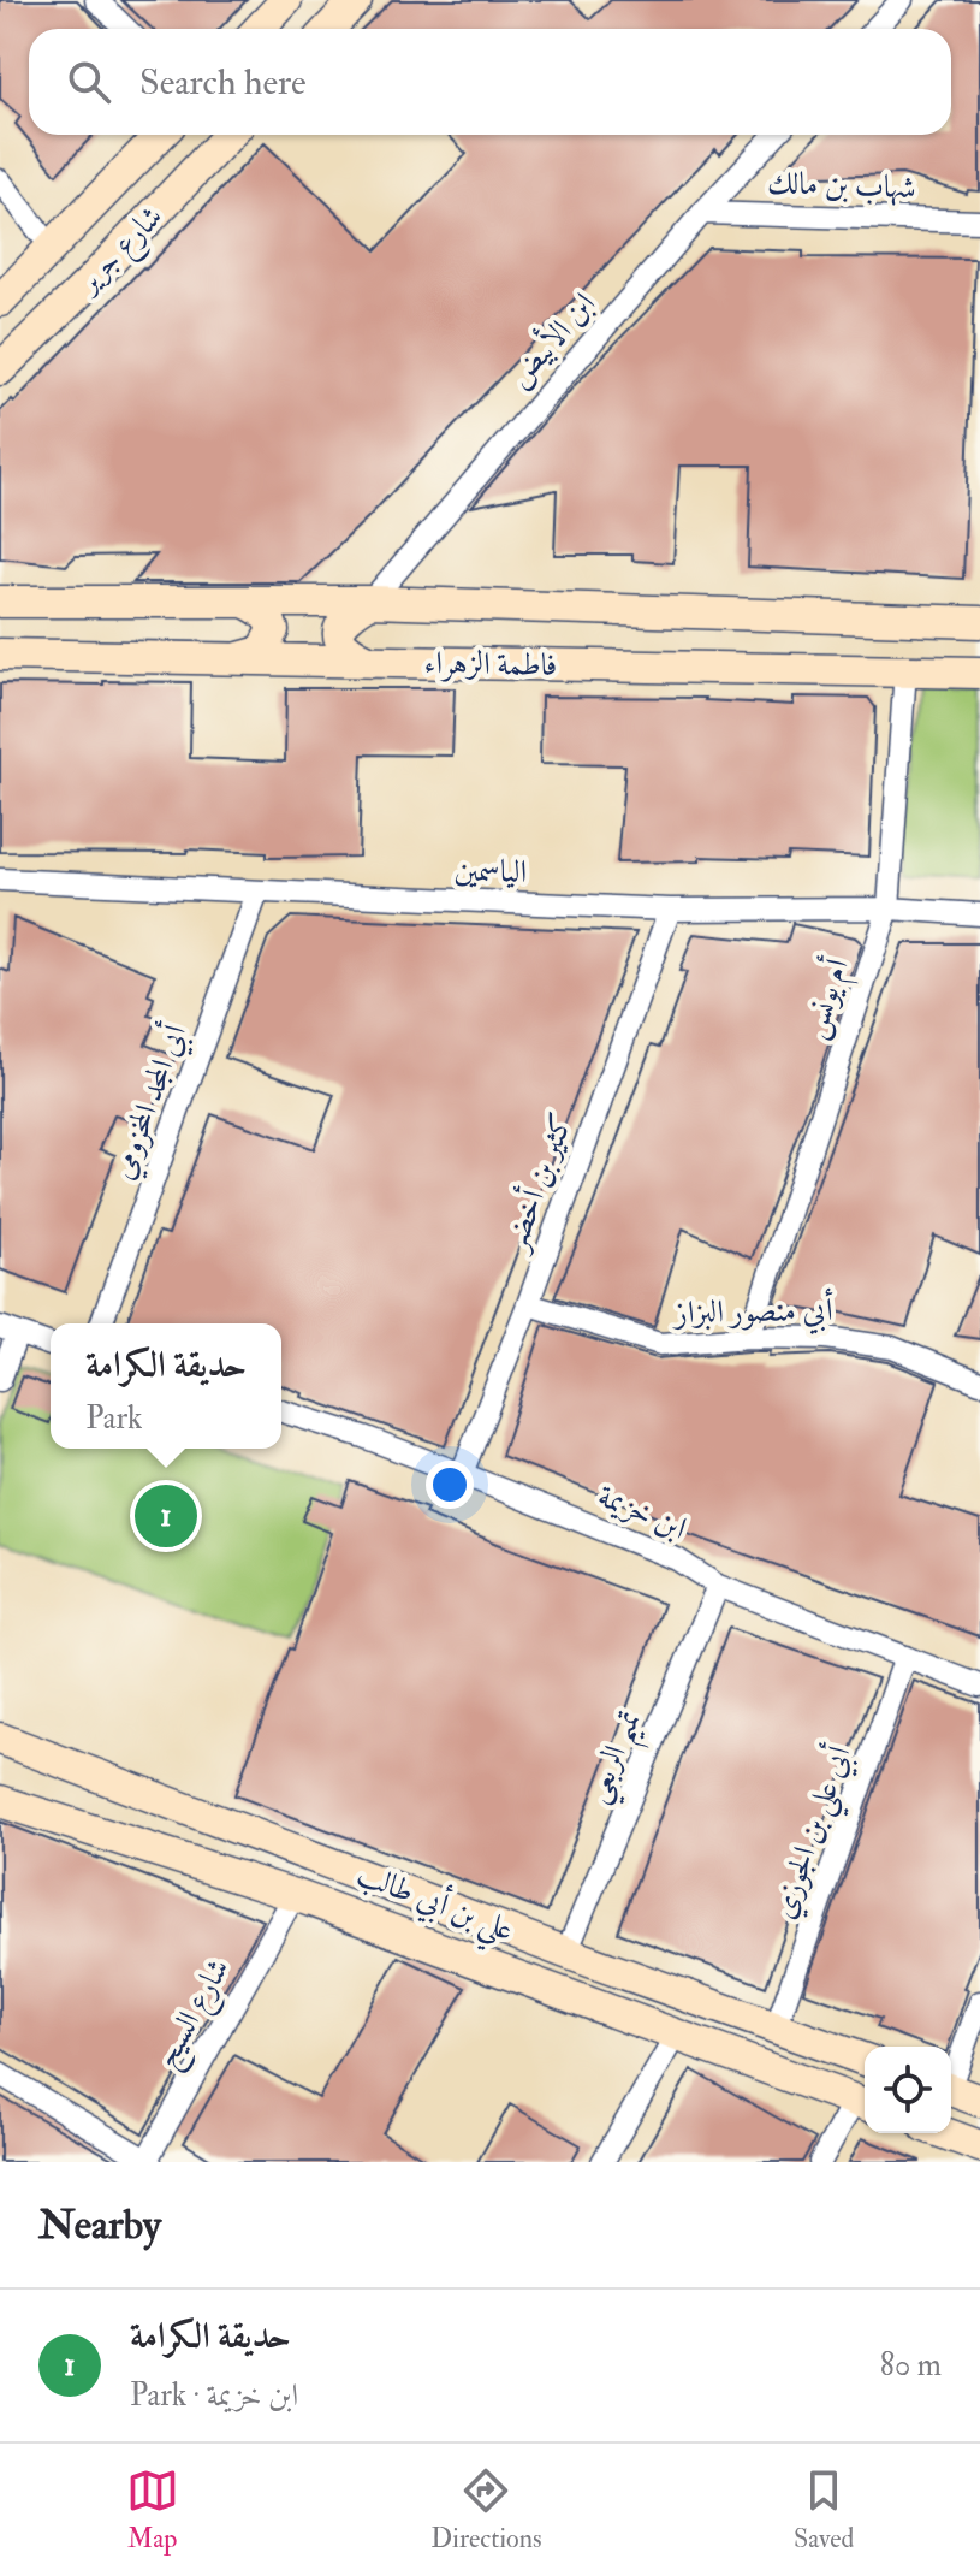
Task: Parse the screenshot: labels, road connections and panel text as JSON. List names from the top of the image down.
{
  "streets": {
    "main road": ["شارع جرير", "فاطمة الزهراء", "علي بن أبي طالب"],
    "street": [
      "شهاب بن مالك",
      "ابن الأبيض",
      "الياسمين",
      "أم يونس",
      "أبي المجد المخزومي",
      "كثير بن أخضر",
      "أبي منصور البزاز",
      "ابن خزيمة",
      "تميم الربعي",
      "أبي علي بن الجوزي",
      "شارع السيح"
    ]
  },
  "crossings": [
    ["شهاب بن مالك", "ابن الأبيض"],
    ["فاطمة الزهراء", "أم يونس"],
    ["الياسمين", "أم يونس"],
    ["الياسمين", "أبي المجد المخزومي"],
    ["الياسمين", "كثير بن أخضر"],
    ["أم يونس", "أبي منصور البزاز"],
    ["كثير بن أخضر", "أبي منصور البزاز"],
    ["كثير بن أخضر", "ابن خزيمة"],
    ["ابن خزيمة", "تميم الربعي"],
    ["ابن خزيمة", "أبي علي بن الجوزي"],
    ["تميم الربعي", "علي بن أبي طالب"],
    ["أبي علي بن الجوزي", "علي بن أبي طالب"],
    ["علي بن أبي طالب", "شارع السيح"]
  ],
  "page": {
    "search": "Search here",
    "popup": ["حديقة الكرامة", "Park"],
    "pins": "1",
    "heading": "Nearby",
    "list": [
      {
        "mark": "1",
        "name": "حديقة الكرامة",
        "note": "Park · ابن خزيمة",
        "value": "80 m"
      }
    ],
    "nav": ["Map", "Directions", "Saved"]
  }
}
